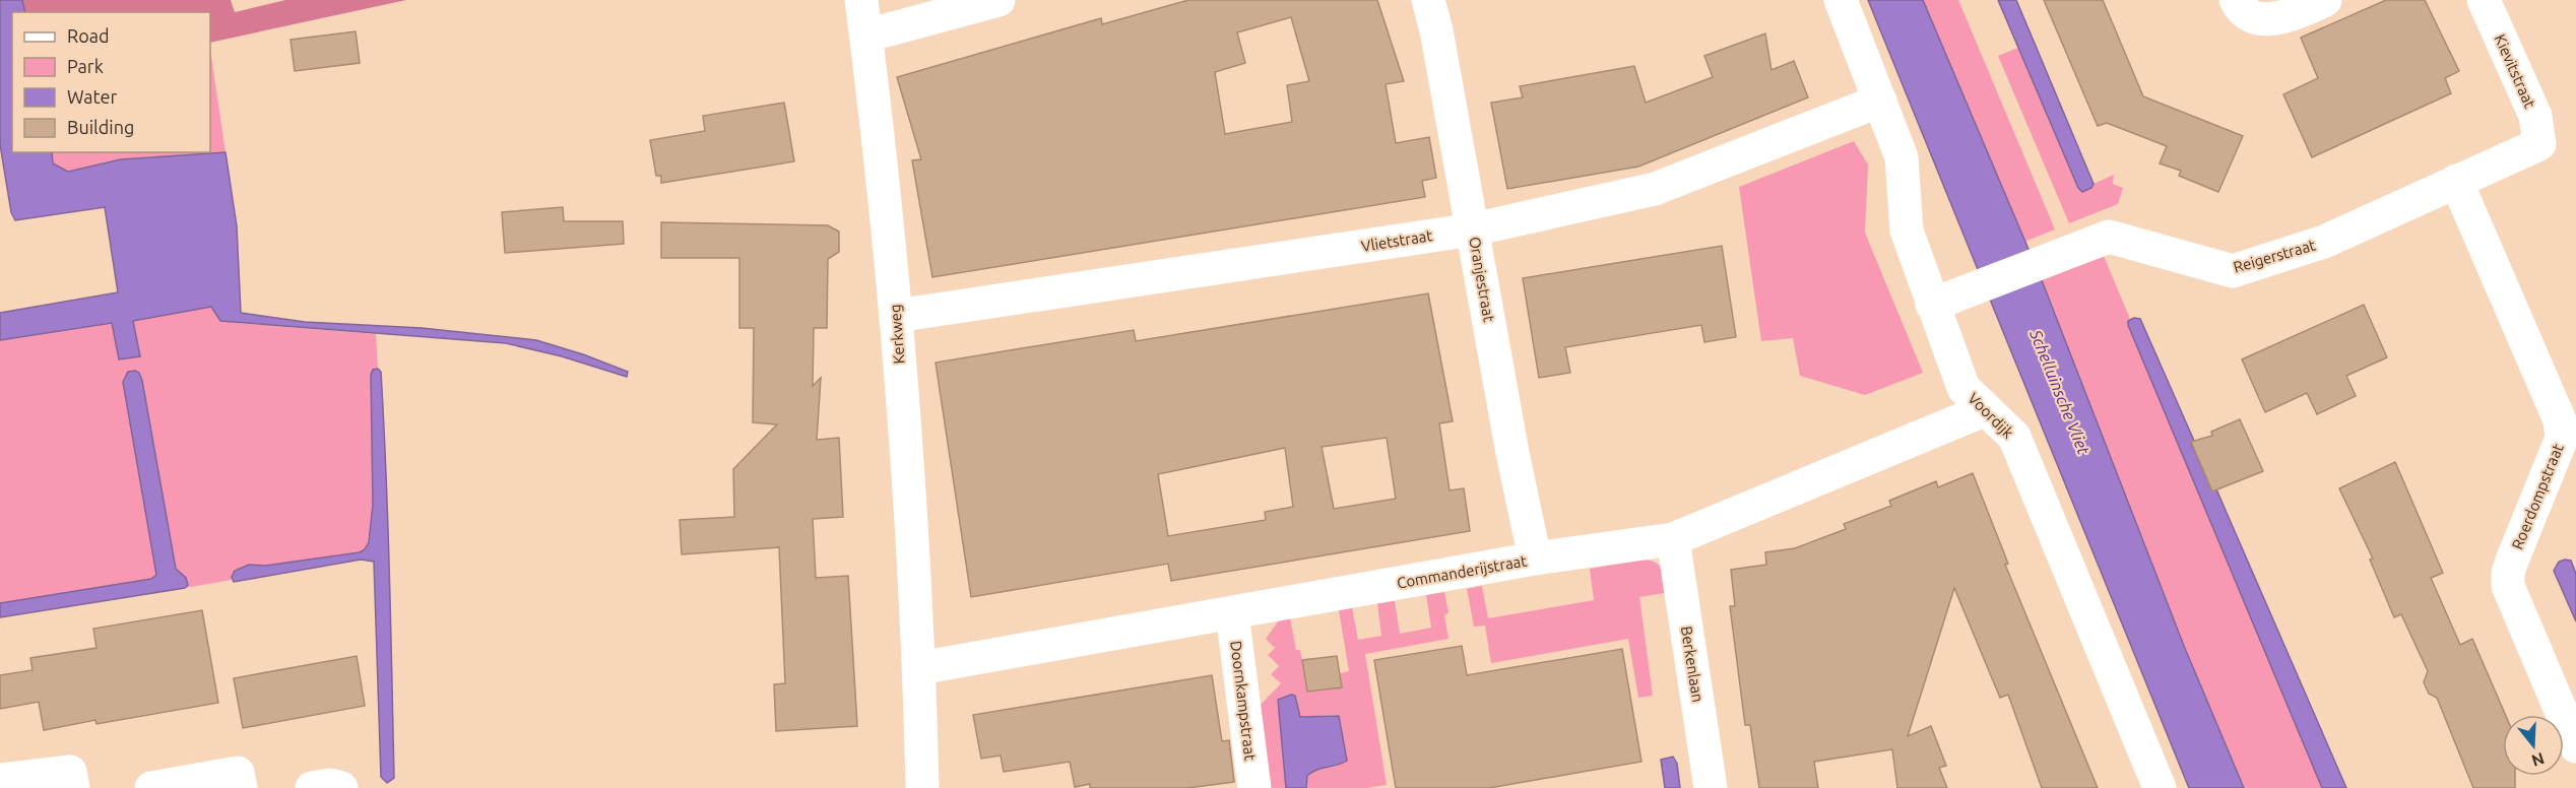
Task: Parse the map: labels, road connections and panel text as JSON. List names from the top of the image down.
{
  "streets": {
    "street": [
      "Kievitstraat",
      "Vlietstraat",
      "Reigerstraat",
      "Oranjestraat",
      "Kerkweg",
      "Voordijk",
      "Roerdompstraat",
      "Commanderijstraat",
      "Berkenlaan",
      "Doornkampstraat"
    ]
  },
  "crossings": [
    ["Kievitstraat", "Reigerstraat"],
    ["Vlietstraat", "Oranjestraat"],
    ["Vlietstraat", "Kerkweg"],
    ["Vlietstraat", "Voordijk"],
    ["Reigerstraat", "Voordijk"],
    ["Reigerstraat", "Roerdompstraat"],
    ["Oranjestraat", "Commanderijstraat"],
    ["Kerkweg", "Commanderijstraat"],
    ["Voordijk", "Commanderijstraat"],
    ["Commanderijstraat", "Berkenlaan"],
    ["Commanderijstraat", "Doornkampstraat"]
  ],
  "water": ["Schelluinsche Vliet"],
  "legend": [
    "Road",
    "Park",
    "Water",
    "Building"
  ],
  "north": "bottom"
}
